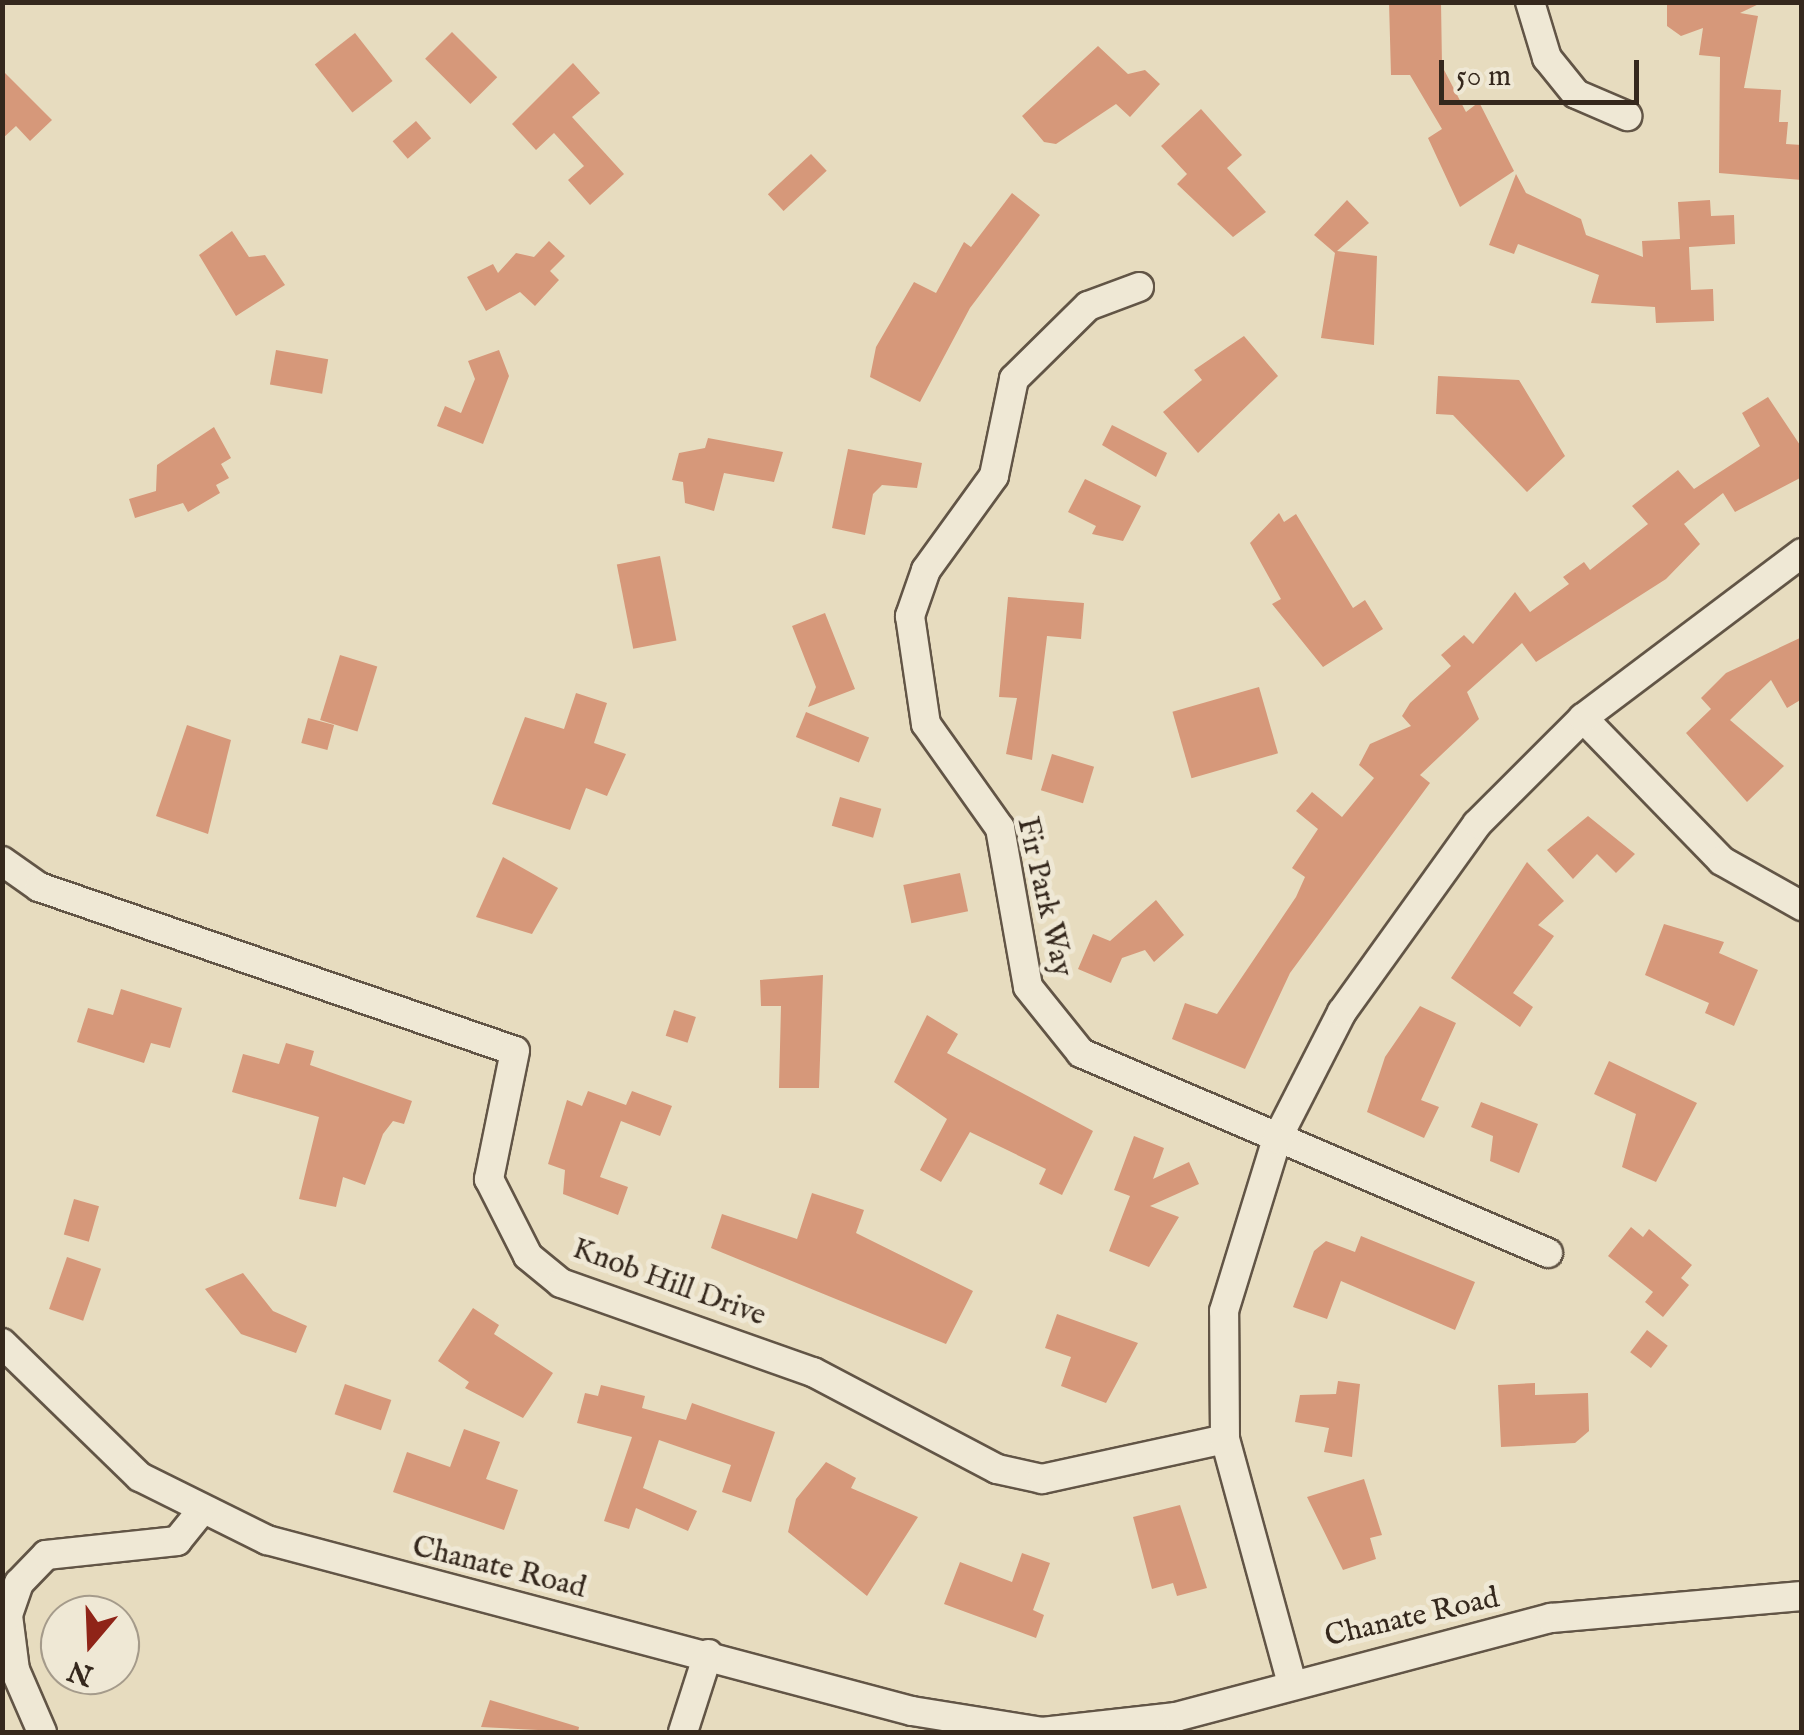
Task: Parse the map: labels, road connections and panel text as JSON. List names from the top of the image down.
{
  "streets": {
    "street": ["Fir Park Way", "Knob Hill Drive", "Chanate Road"]
  },
  "scale_bar": "50 m",
  "north": "bottom"
}
